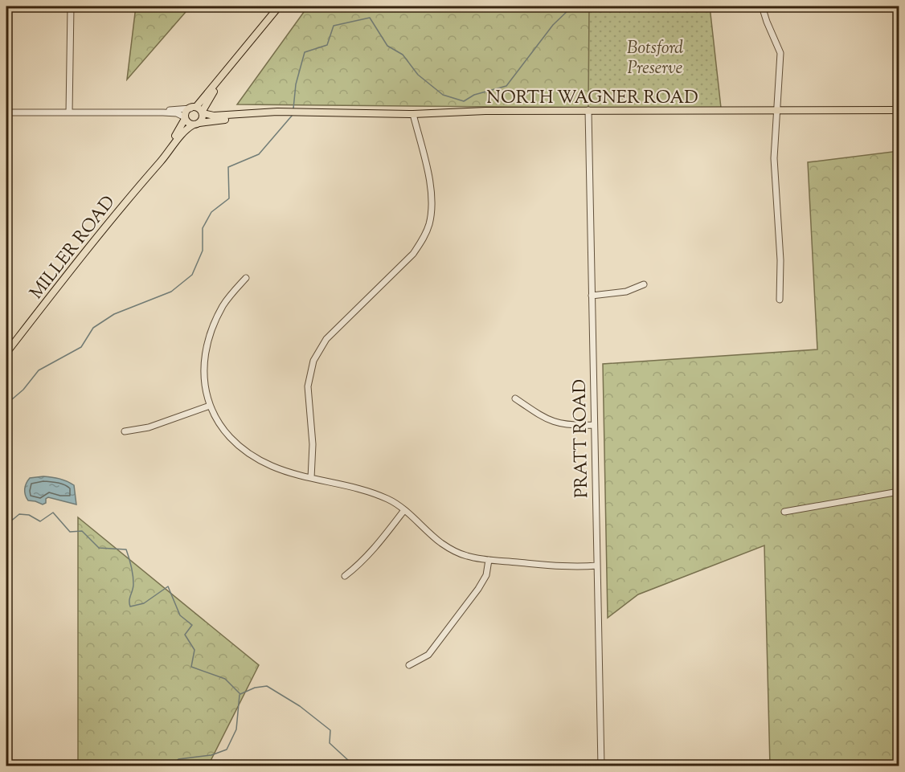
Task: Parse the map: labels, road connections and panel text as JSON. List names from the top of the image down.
{
  "streets": {
    "main road": ["NORTH WAGNER ROAD", "MILLER ROAD"],
    "street": ["PRATT ROAD"]
  },
  "crossings": [
    ["NORTH WAGNER ROAD", "MILLER ROAD"],
    ["NORTH WAGNER ROAD", "PRATT ROAD"]
  ],
  "parks": ["Botsford Preserve"]
}
